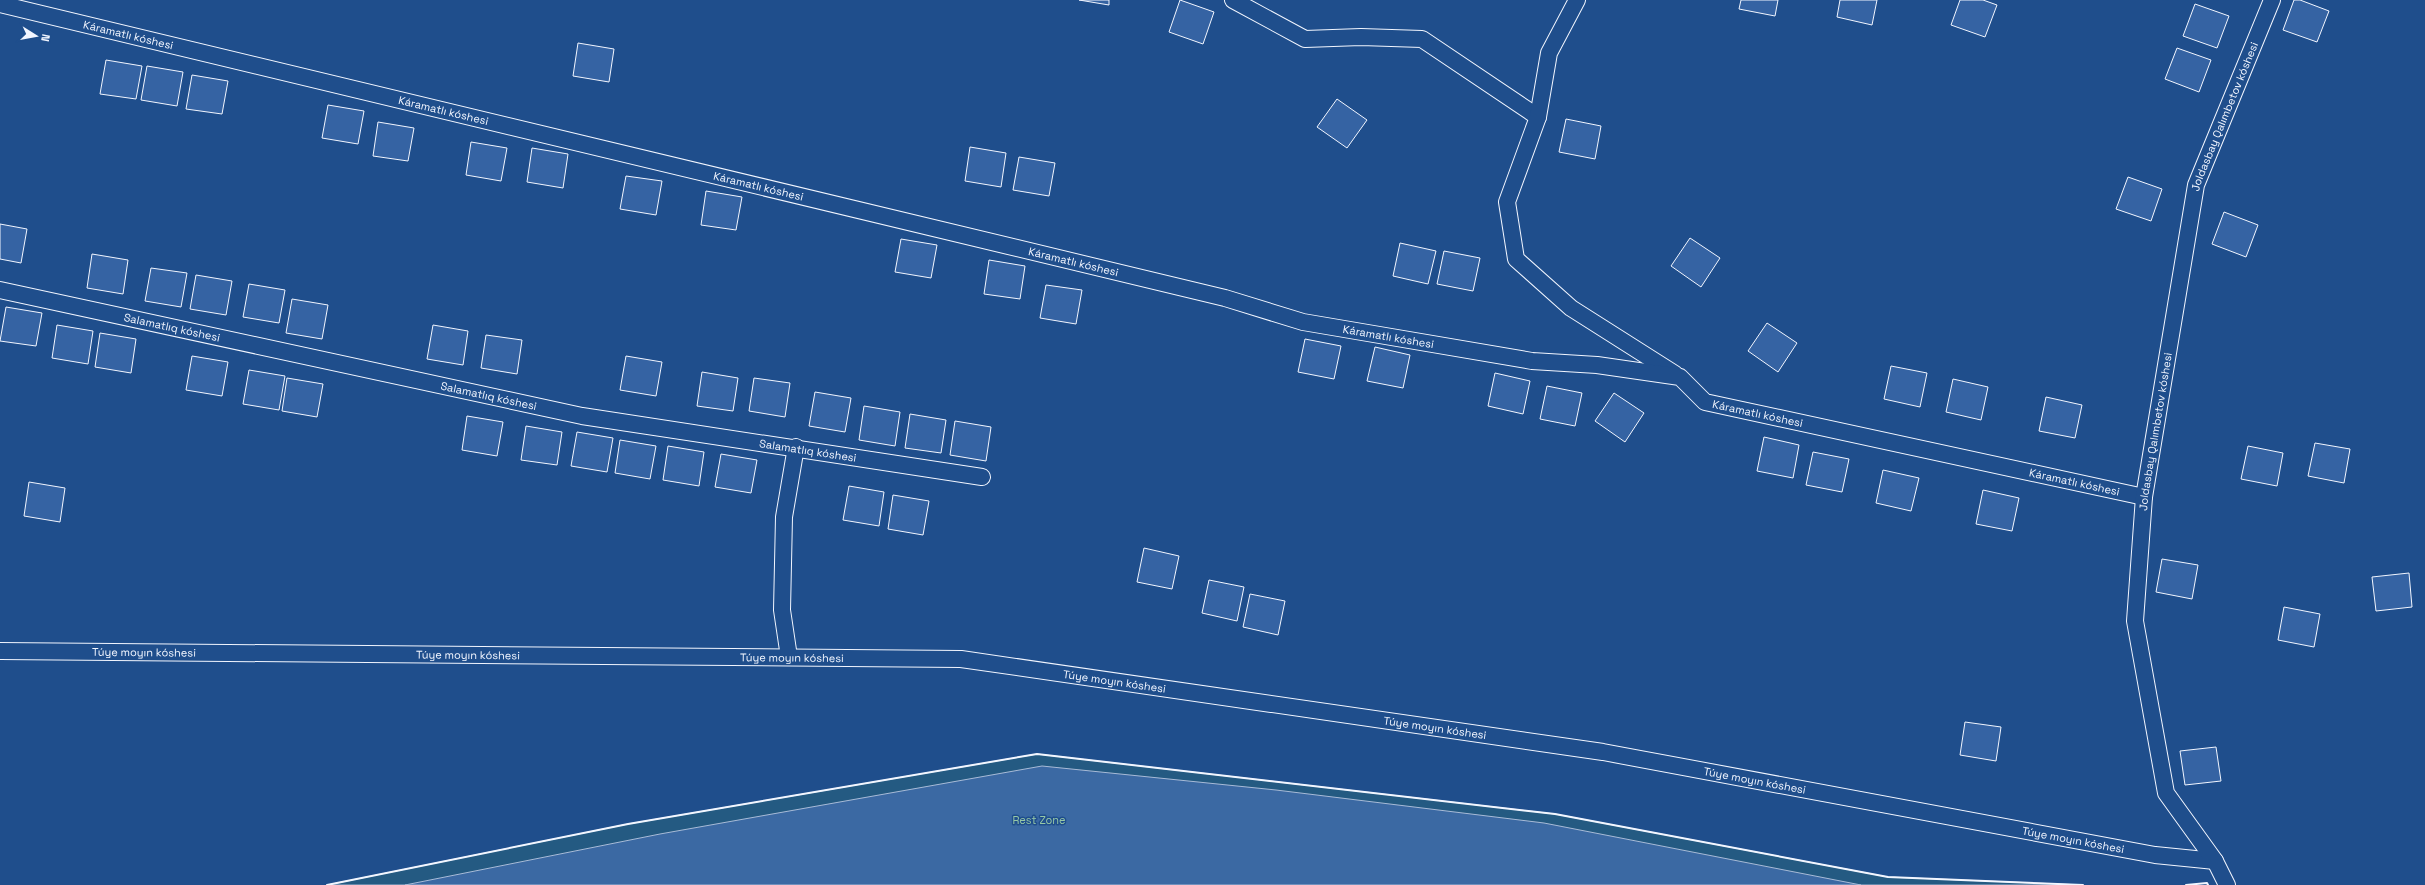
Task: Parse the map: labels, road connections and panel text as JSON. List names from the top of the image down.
{
  "streets": {
    "street": [
      "Káramatlı kóshesi",
      "Joldasbay Qalımbetov kóshesi",
      "Salamatlıq kóshesi",
      "Túye moyın kóshesi"
    ]
  },
  "crossings": [
    ["Káramatlı kóshesi", "Joldasbay Qalımbetov kóshesi"],
    ["Joldasbay Qalımbetov kóshesi", "Túye moyın kóshesi"]
  ],
  "parks": ["Rest Zone"],
  "north": "right"
}
